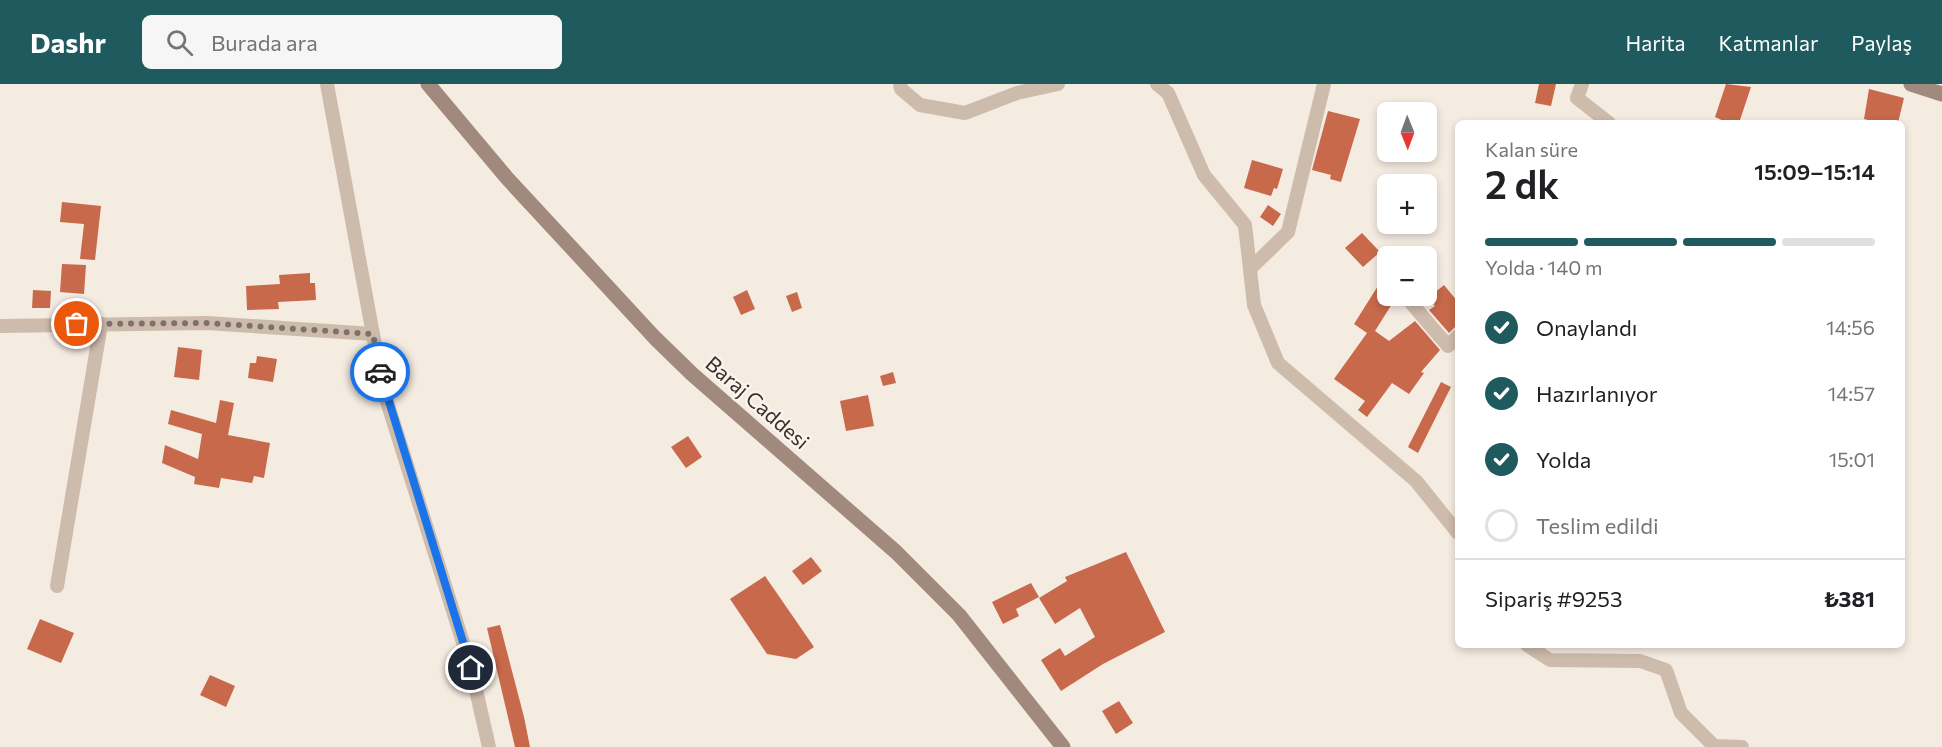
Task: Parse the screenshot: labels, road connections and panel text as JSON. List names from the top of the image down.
{
  "streets": {
    "main road": ["Baraj Caddesi"]
  },
  "north": "bottom",
  "page": {
    "header": "Dashr",
    "search": "Burada ara",
    "nav": ["Harita", "Katmanlar", "Paylaş"],
    "map_buttons": ["+", "−"],
    "heading": ["2 dk", "Kalan süre", "15:09–15:14"],
    "panel": ["Sipariş #9253", "₺381"],
    "bar": "Yolda · 140 m",
    "list": [
      ["Onaylandı", "14:56"],
      ["Hazırlanıyor", "14:57"],
      ["Yolda", "15:01"],
      "Teslim edildi"
    ]
  }
}
